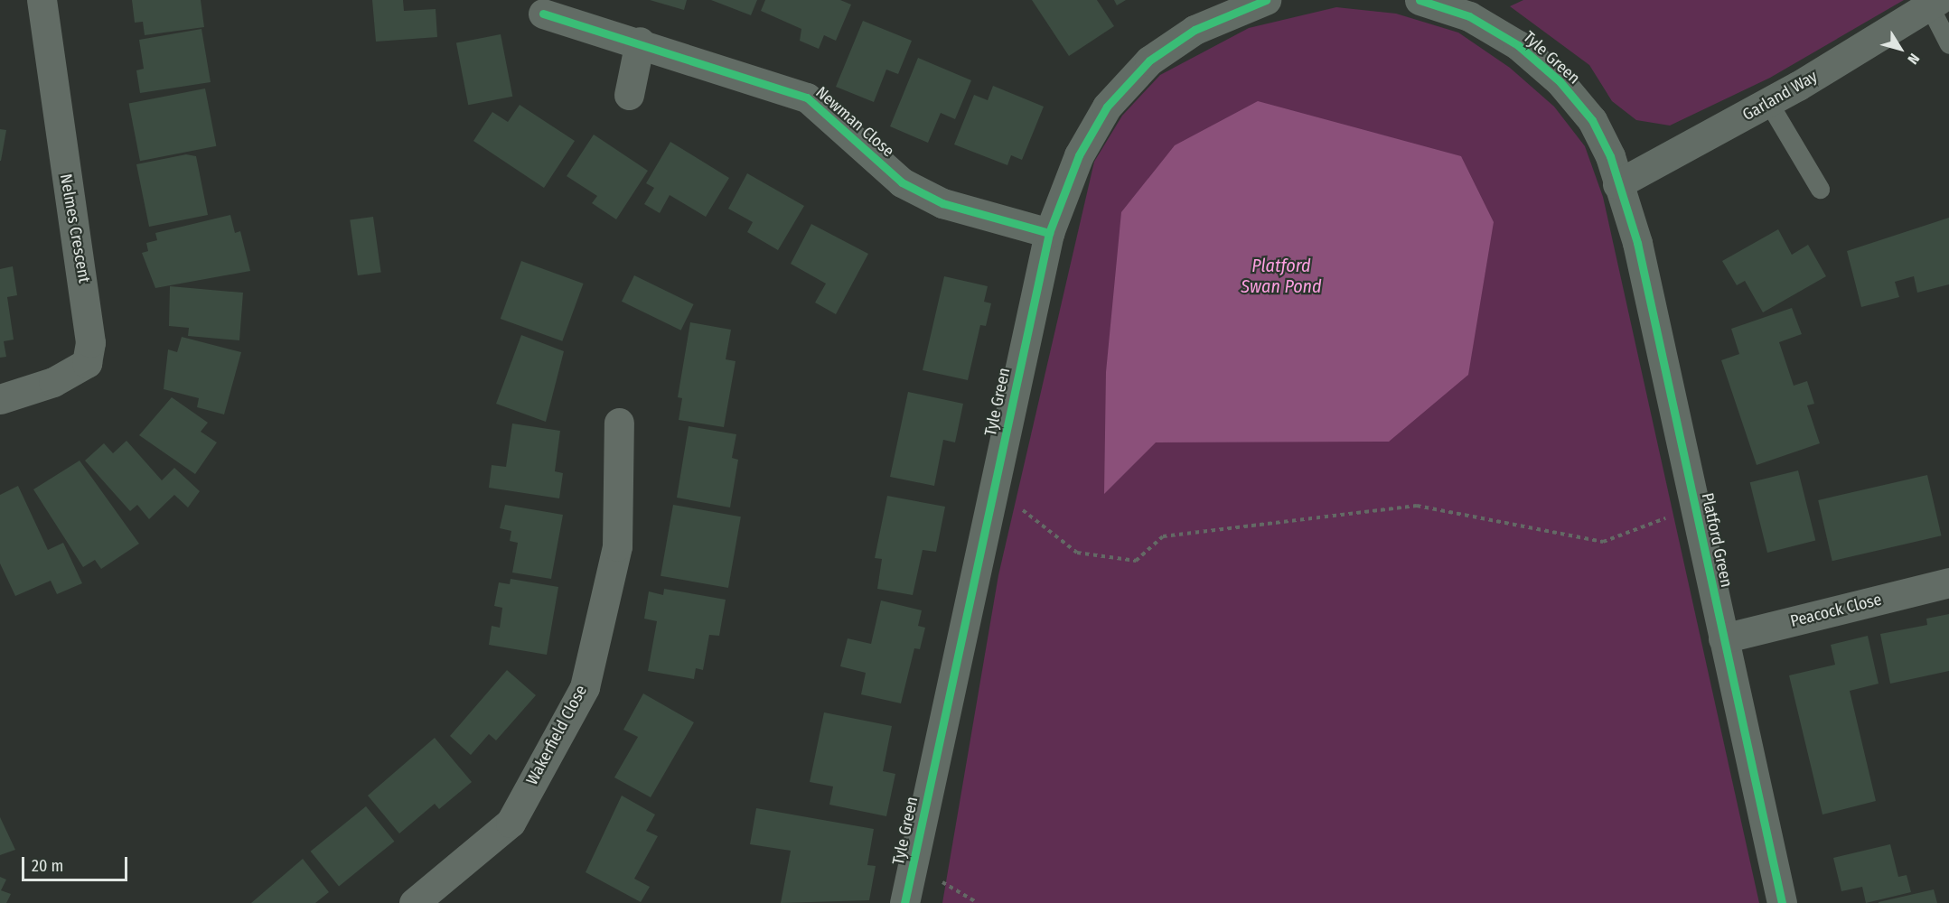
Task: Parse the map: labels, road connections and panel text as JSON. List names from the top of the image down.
{
  "streets": {
    "street": [
      "Tyle Green",
      "Garland Way",
      "Newman Close",
      "Nelmes Crescent",
      "Platford Green",
      "Peacock Close",
      "Wakerfield Close"
    ]
  },
  "crossings": [
    ["Tyle Green", "Garland Way"],
    ["Tyle Green", "Newman Close"],
    ["Tyle Green", "Platford Green"],
    ["Garland Way", "Platford Green"],
    ["Platford Green", "Peacock Close"]
  ],
  "water": ["Platford Swan Pond"],
  "scale_bar": "20 m",
  "north": "bottom right"
}
